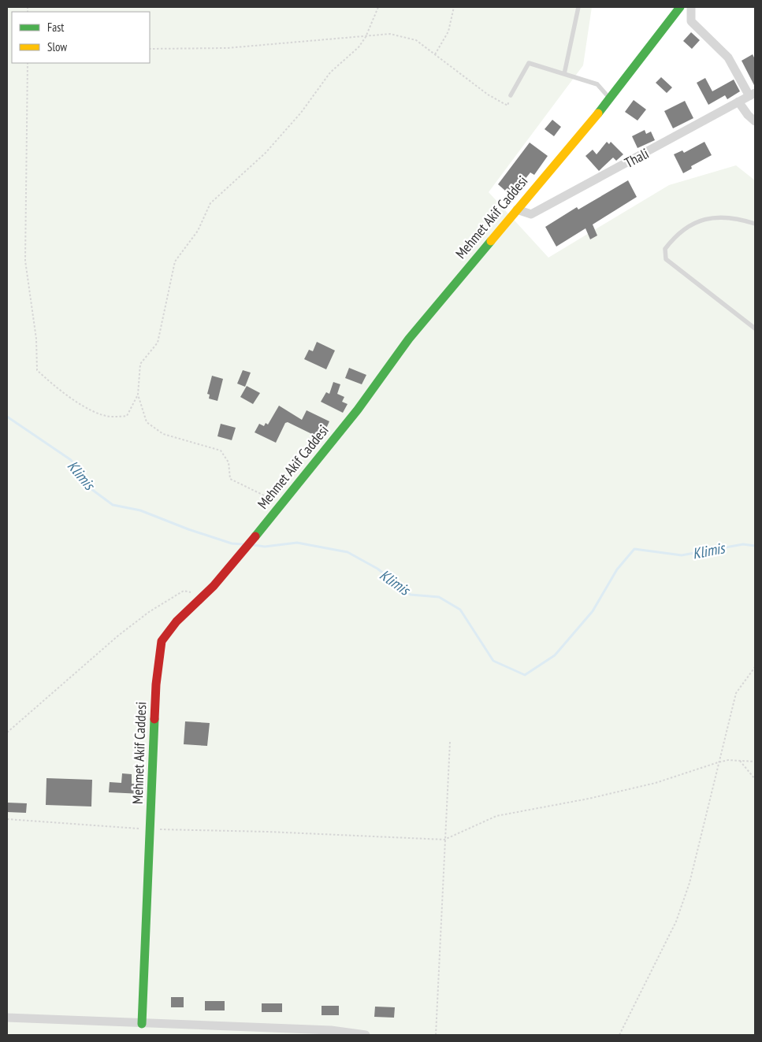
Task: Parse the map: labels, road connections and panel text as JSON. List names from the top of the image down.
{
  "streets": {
    "street": ["Thali", "Mehmet Akif Caddesi"]
  },
  "crossings": [
    ["Thali", "Mehmet Akif Caddesi"]
  ],
  "water": ["Klimis"],
  "legend": ["Fast", "Slow"]
}
